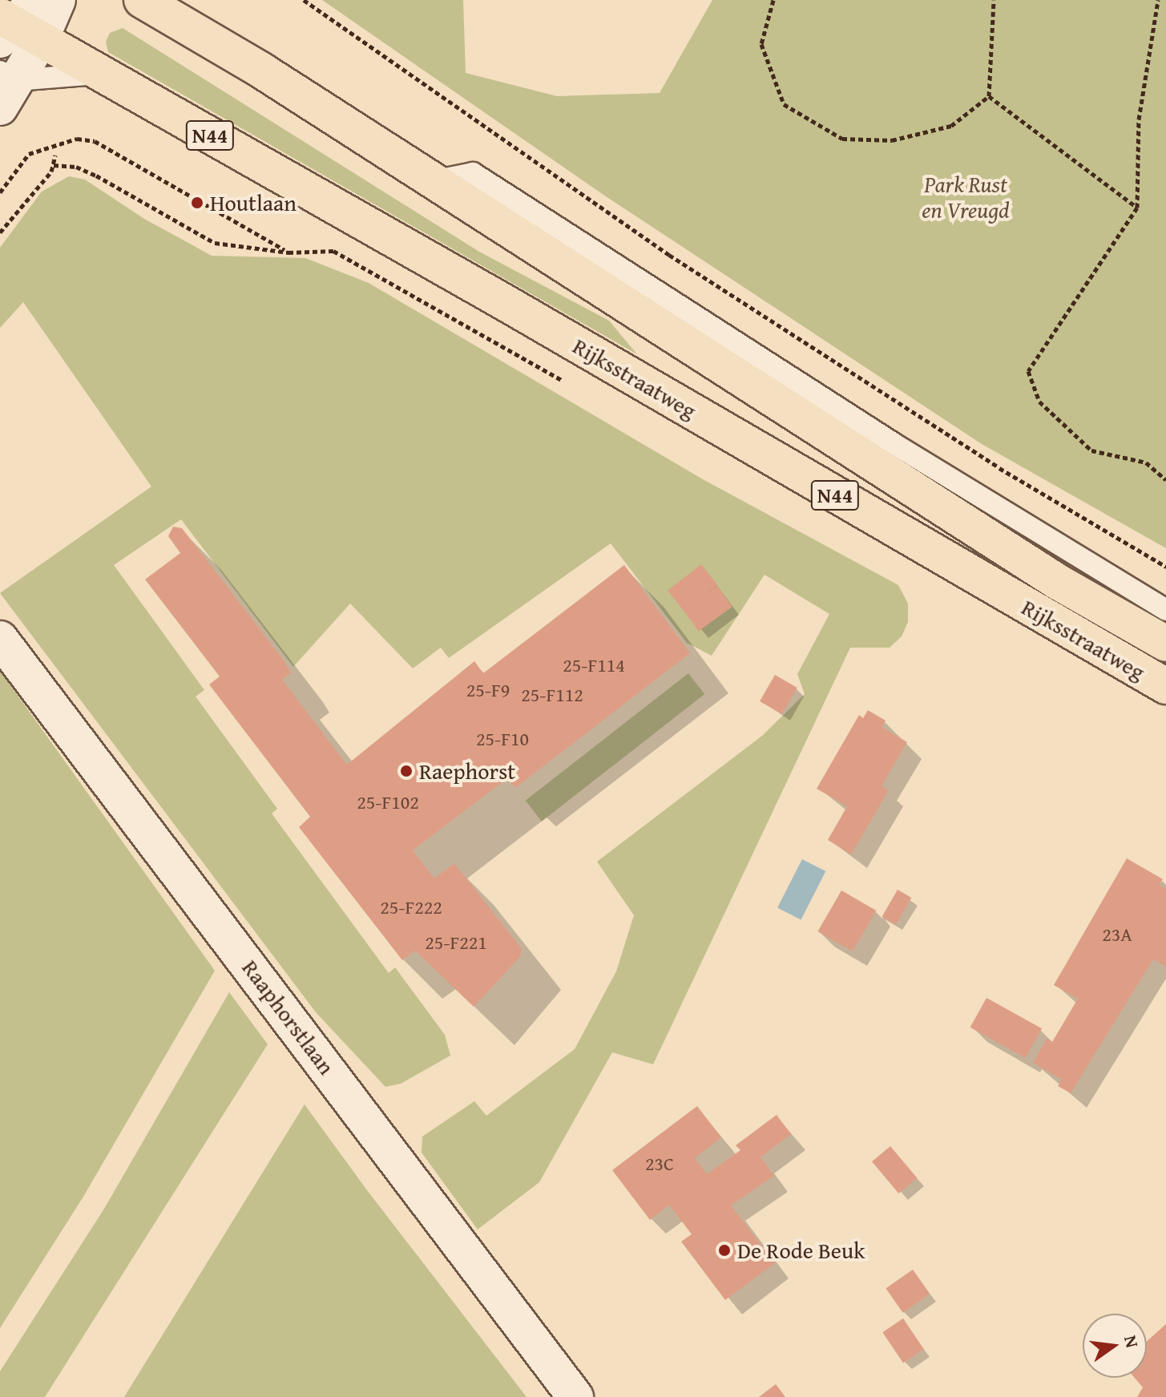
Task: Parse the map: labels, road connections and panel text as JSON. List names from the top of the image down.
{
  "streets": {
    "main road": ["N44", "Rijksstraatweg"],
    "street": ["Raaphorstlaan"]
  },
  "parks": ["Park Rust en Vreugd"],
  "places": ["Houtlaan", "Raephorst", "De Rode Beuk"],
  "house_numbers": [
    "25-F114",
    "25-F9",
    "25-F112",
    "25-F10",
    "25-F102",
    "25-F222",
    "23A",
    "25-F221",
    "23C"
  ],
  "north": "right"
}
